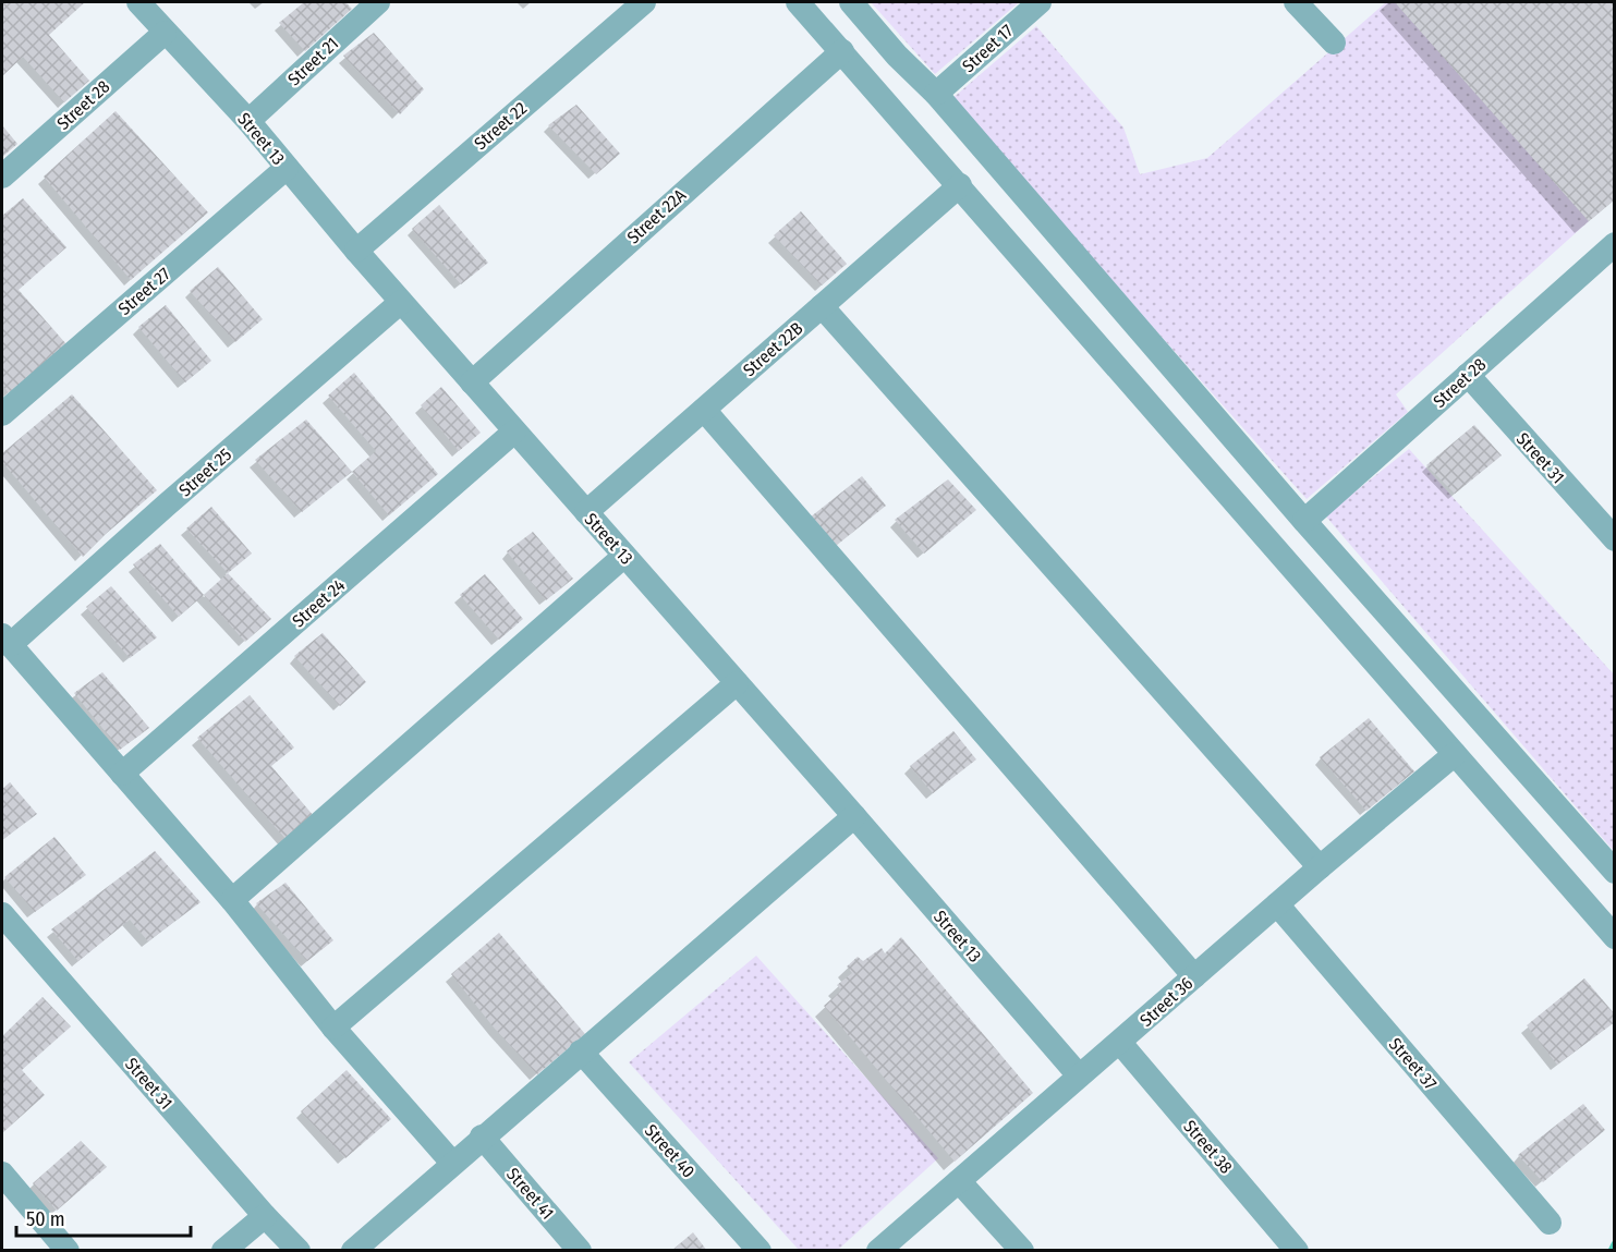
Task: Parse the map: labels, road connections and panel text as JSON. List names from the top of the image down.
{
  "streets": {
    "street": [
      "Street 17",
      "Street 21",
      "Street 28",
      "Street 22",
      "Street 13",
      "Street 22A",
      "Street 27",
      "Street 22B",
      "Street 31",
      "Street 25",
      "Street 24",
      "Street 36",
      "Street 37",
      "Street 38",
      "Street 40",
      "Street 41"
    ]
  },
  "crossings": [
    ["Street 21", "Street 13"],
    ["Street 28", "Street 13"],
    ["Street 28", "Street 31"],
    ["Street 22", "Street 13"],
    ["Street 13", "Street 22A"],
    ["Street 13", "Street 27"],
    ["Street 13", "Street 22B"],
    ["Street 13", "Street 25"],
    ["Street 13", "Street 24"],
    ["Street 13", "Street 36"],
    ["Street 36", "Street 37"],
    ["Street 36", "Street 38"]
  ],
  "scale_bar": "50 m"
}
